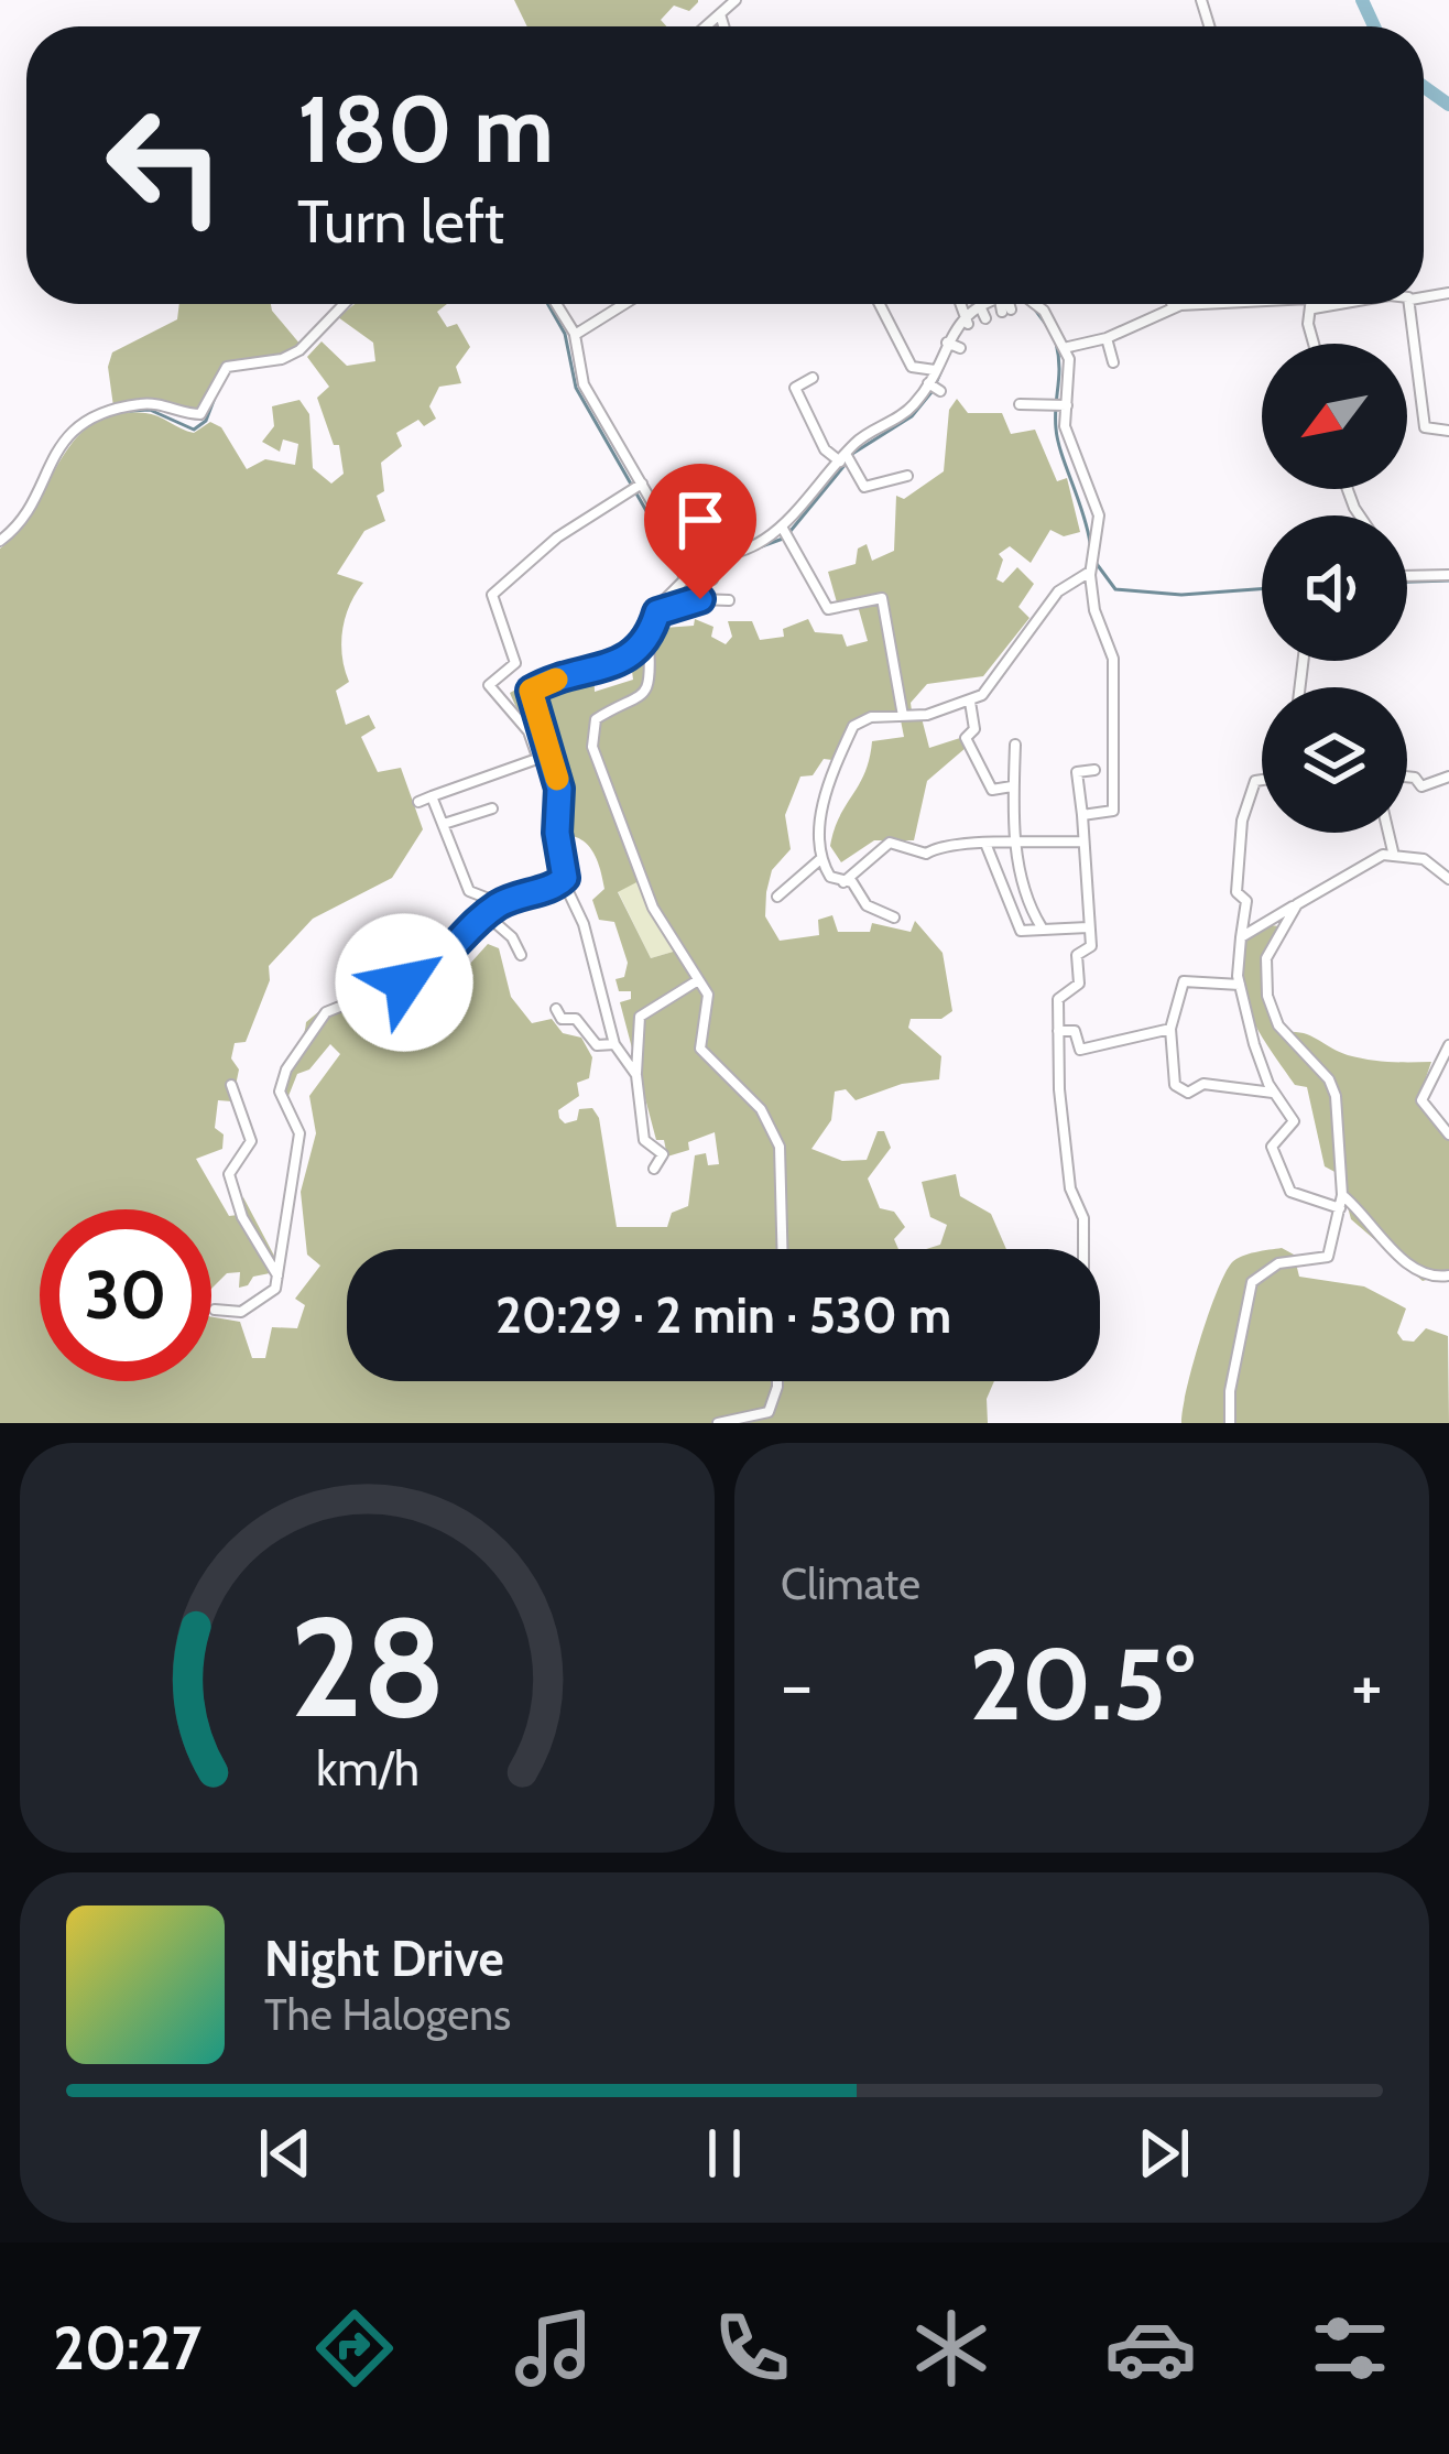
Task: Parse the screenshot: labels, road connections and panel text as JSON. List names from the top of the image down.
{
  "north": "bottom left",
  "page": {
    "turn": ["180 m", "Turn left"],
    "limit": "30",
    "trip": "20:29 · 2 min · 530 m",
    "tile": "Climate",
    "heat": ["−", "20.5°", "+"],
    "song": ["Night Drive", "The Halogens"],
    "tabs": "20:27",
    "gauge": ["28", "km/h"]
  }
}
